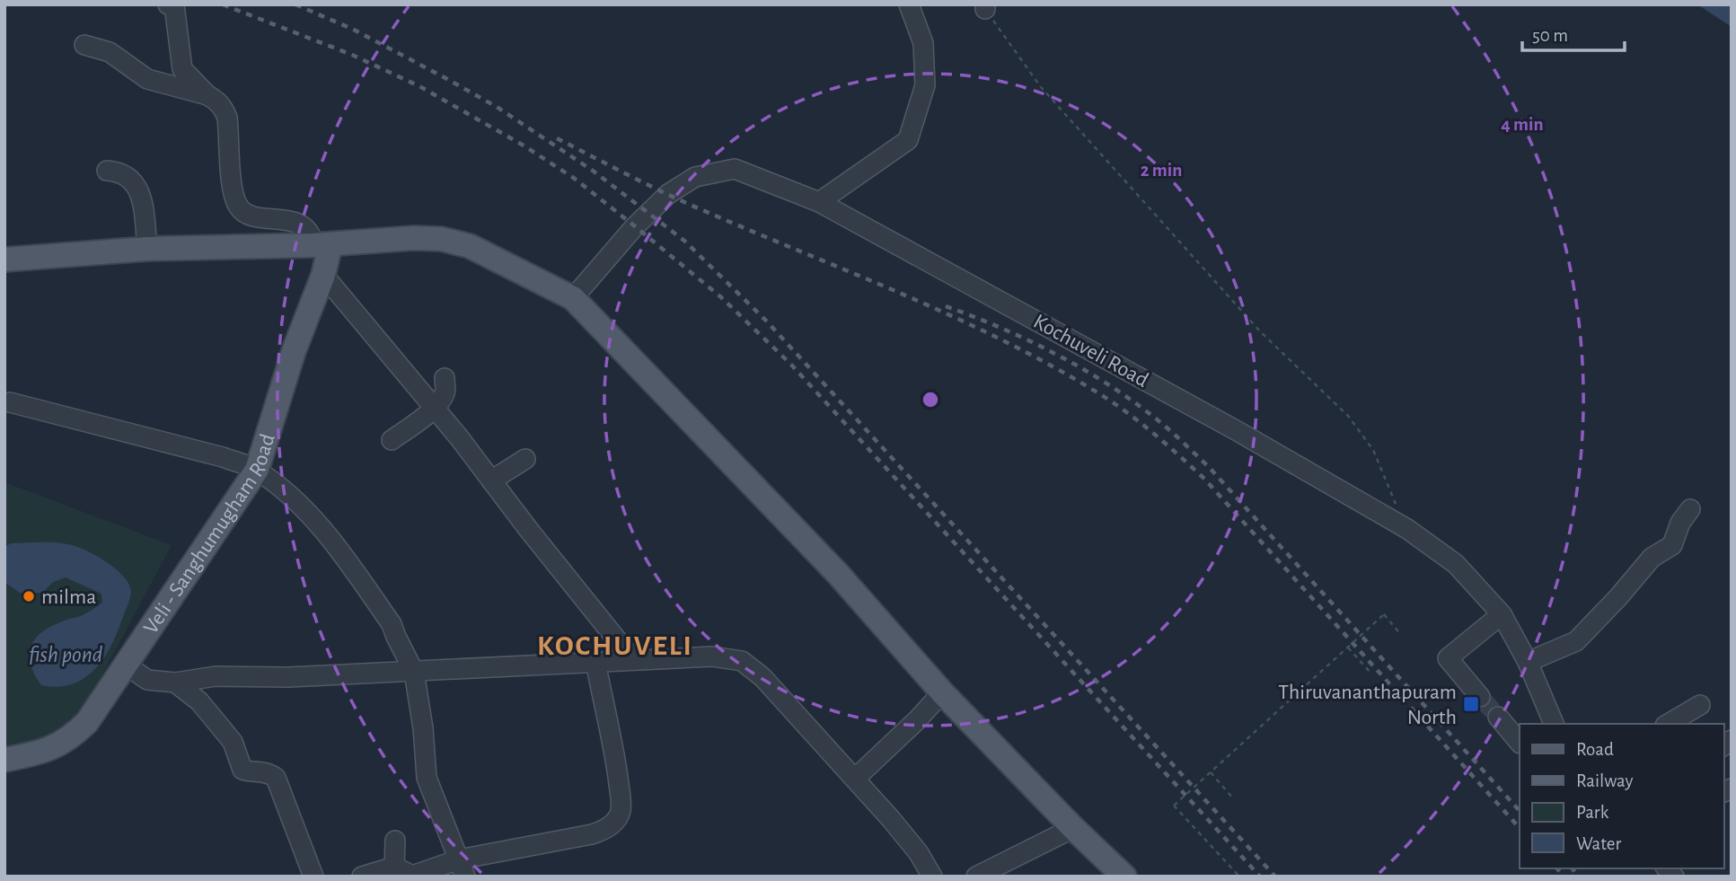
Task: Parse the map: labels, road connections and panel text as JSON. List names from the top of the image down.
{
  "streets": {
    "main road": ["Veli - Sanghumugham Road"],
    "street": ["Kochuveli Road"]
  },
  "districts": ["KOCHUVELI"],
  "water": ["fish pond"],
  "places": {
    "other": ["milma"],
    "transit": ["Thiruvananthapuram North"]
  },
  "legend": [
    "Road",
    "Railway",
    "Park",
    "Water"
  ],
  "scale_bar": "50 m",
  "rings": ["4 min", "2 min"]
}
